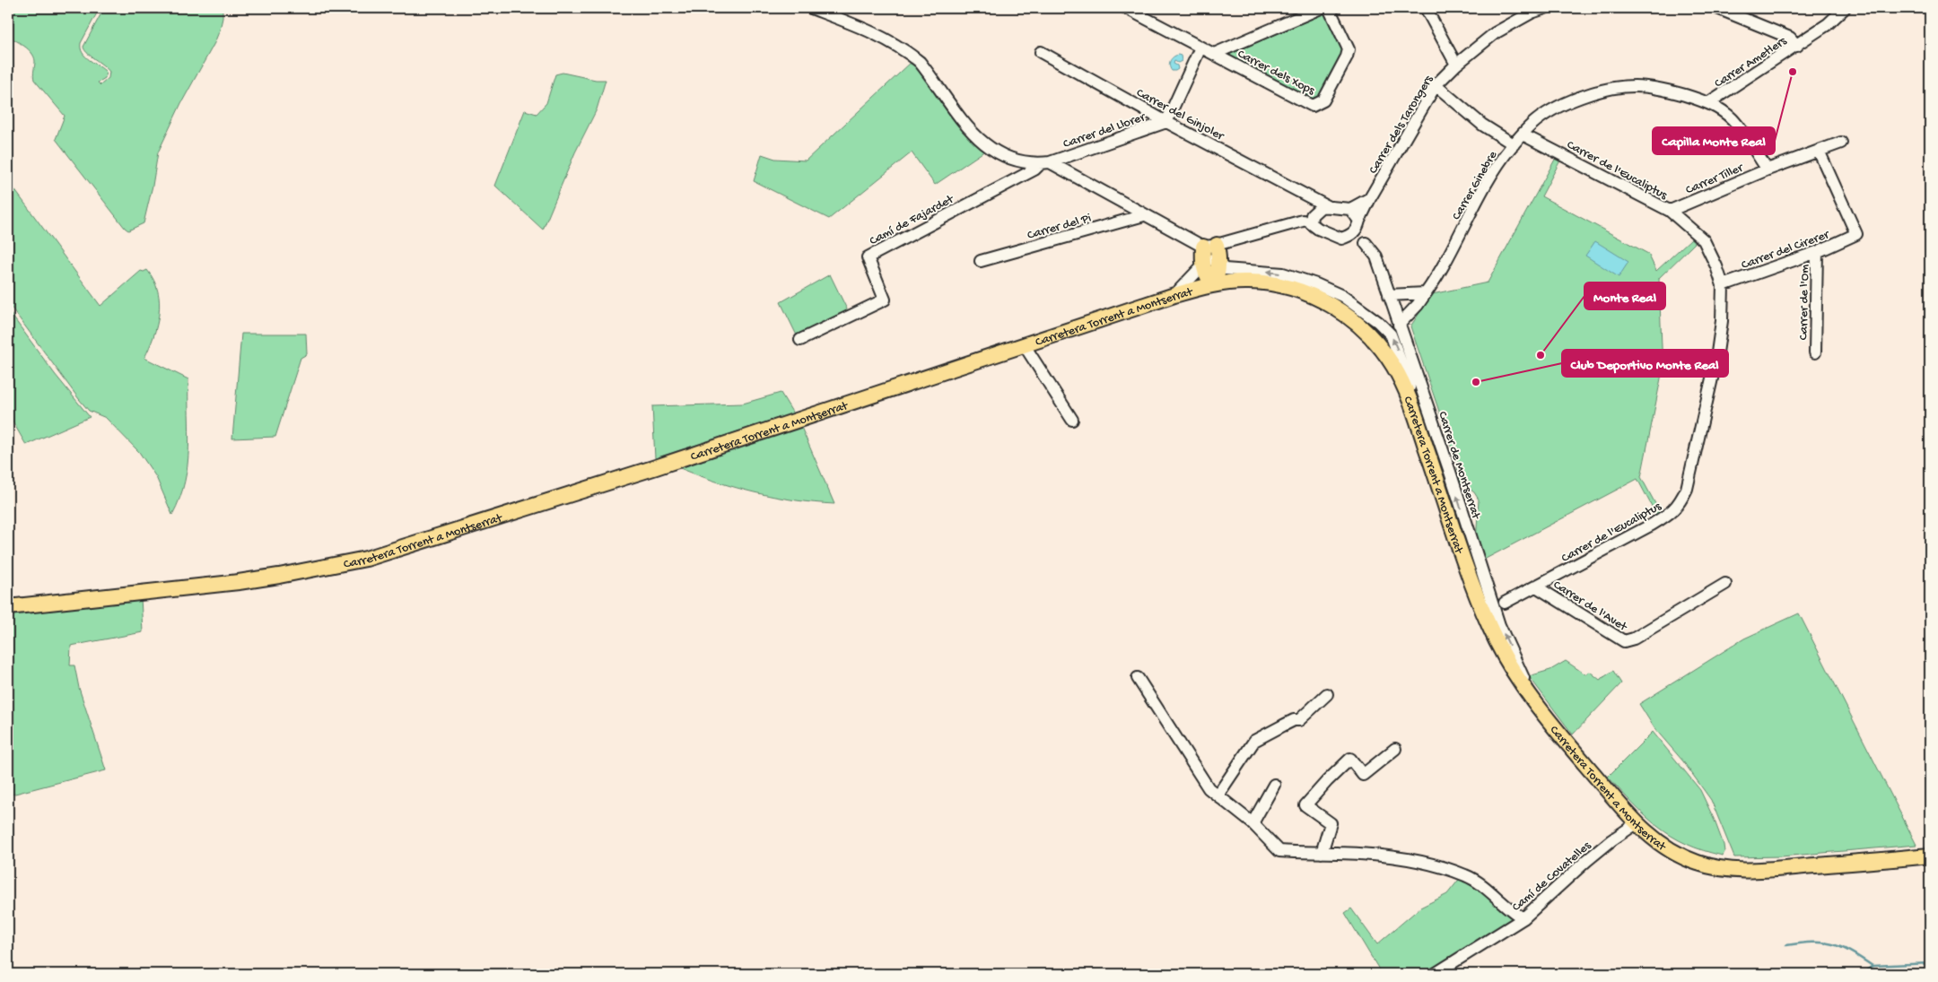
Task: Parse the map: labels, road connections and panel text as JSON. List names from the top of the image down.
{
  "streets": {
    "main road": ["Carretera Torrent a Montserrat"],
    "street": [
      "Carrer Ametlers",
      "Carrer dels Xops",
      "Carrer del Ginjoler",
      "Carrer dels Tarongers",
      "Carrer del Llorer",
      "Carrer de l'Eucaliptus",
      "Carrer Tiller",
      "Carrer Ginebre",
      "Camí de Fajardet",
      "Carrer del Pi",
      "Carrer del Cirerer",
      "Carrer de l'Om",
      "Carrer de Montserrat",
      "Carrer de l'Avet",
      "Camí de Covatelles"
    ]
  },
  "crossings": [
    ["Carrer Ametlers", "Carrer Ginebre"],
    ["Carrer del Ginjoler", "Carrer del Llorer"],
    ["Carrer dels Tarongers", "Carrer de Montserrat"],
    ["Carrer del Llorer", "Camí de Fajardet"],
    ["Carrer de l'Eucaliptus", "Carrer Tiller"],
    ["Carrer de l'Eucaliptus", "Carrer Ginebre"],
    ["Carrer de l'Eucaliptus", "Carrer del Cirerer"],
    ["Carrer de l'Eucaliptus", "Carrer de l'Avet"],
    ["Carrer Tiller", "Carrer Ginebre"],
    ["Carrer Tiller", "Carrer del Cirerer"],
    ["Carrer Ginebre", "Carrer de Montserrat"],
    ["Carrer del Cirerer", "Carrer de l'Om"],
    ["Carretera Torrent a Montserrat", "Carrer de Montserrat"],
    ["Carretera Torrent a Montserrat", "Camí de Covatelles"]
  ],
  "one_way": ["Carrer de Montserrat"],
  "places": ["Capilla Monte Real", "Monte Real", "Club Deportivo Monte Real"]
}
